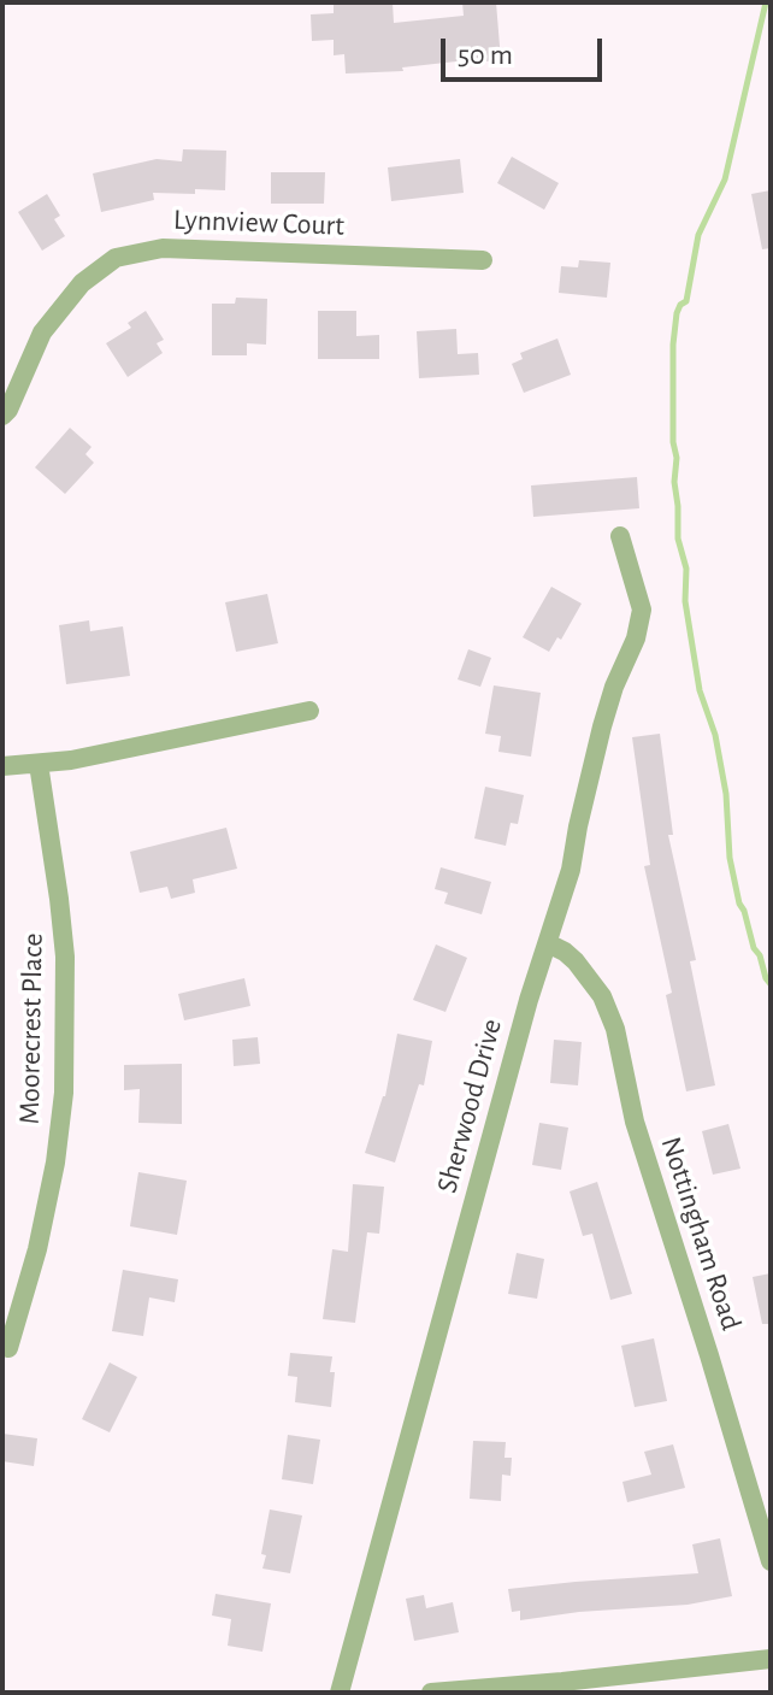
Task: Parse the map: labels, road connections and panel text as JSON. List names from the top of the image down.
{
  "streets": {
    "street": [
      "Lynnview Court",
      "Moorecrest Place",
      "Sherwood Drive",
      "Nottingham Road"
    ]
  },
  "crossings": [
    ["Sherwood Drive", "Nottingham Road"]
  ],
  "scale_bar": "50 m"
}
